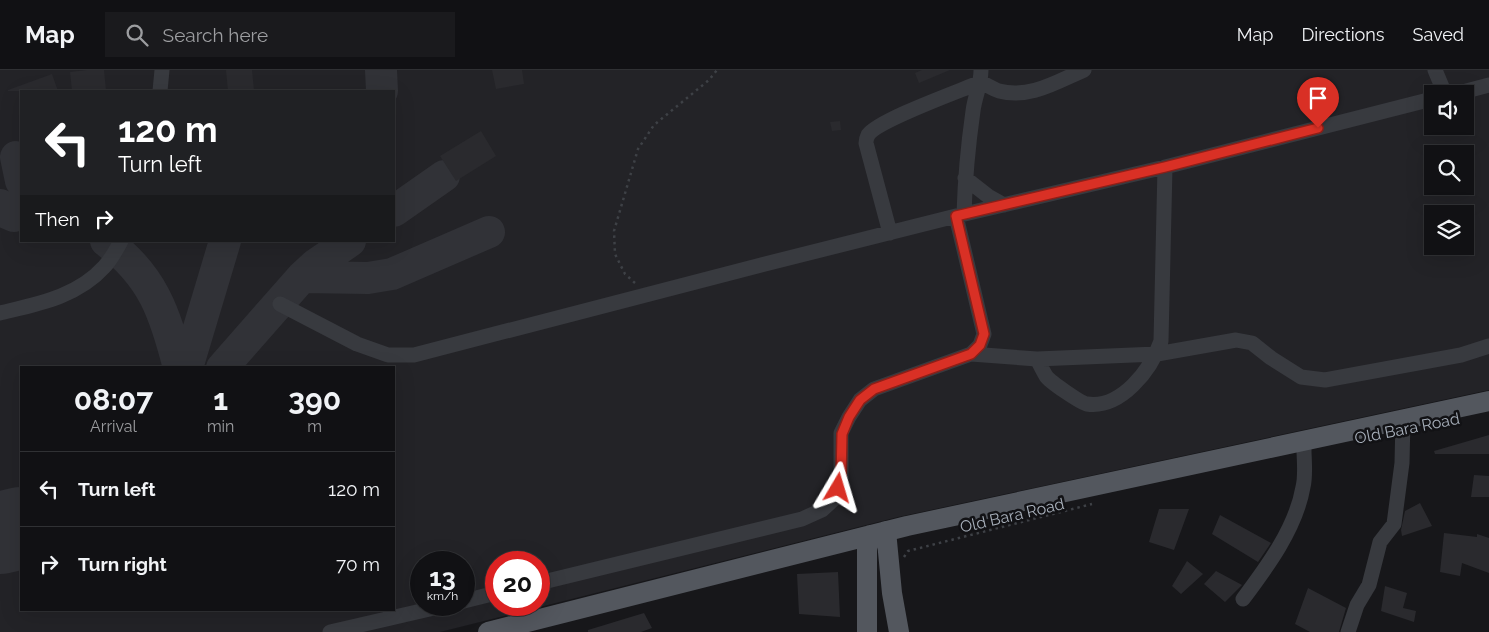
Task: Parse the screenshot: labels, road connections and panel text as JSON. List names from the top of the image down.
{
  "streets": {
    "main road": ["Old Bara Road"]
  },
  "page": {
    "header": "Map",
    "search": "Search here",
    "nav": ["Map", "Directions", "Saved"],
    "turn": ["120 m", "Turn left"],
    "then": "Then",
    "eta": [
      "08:07",
      "Arrival",
      "1",
      "min",
      "390",
      "m"
    ],
    "list": [
      {
        "name": "Turn left",
        "value": "120 m"
      },
      {
        "name": "Turn right",
        "value": "70 m"
      }
    ],
    "speed": "13 km/h",
    "limit": "20"
  }
}
